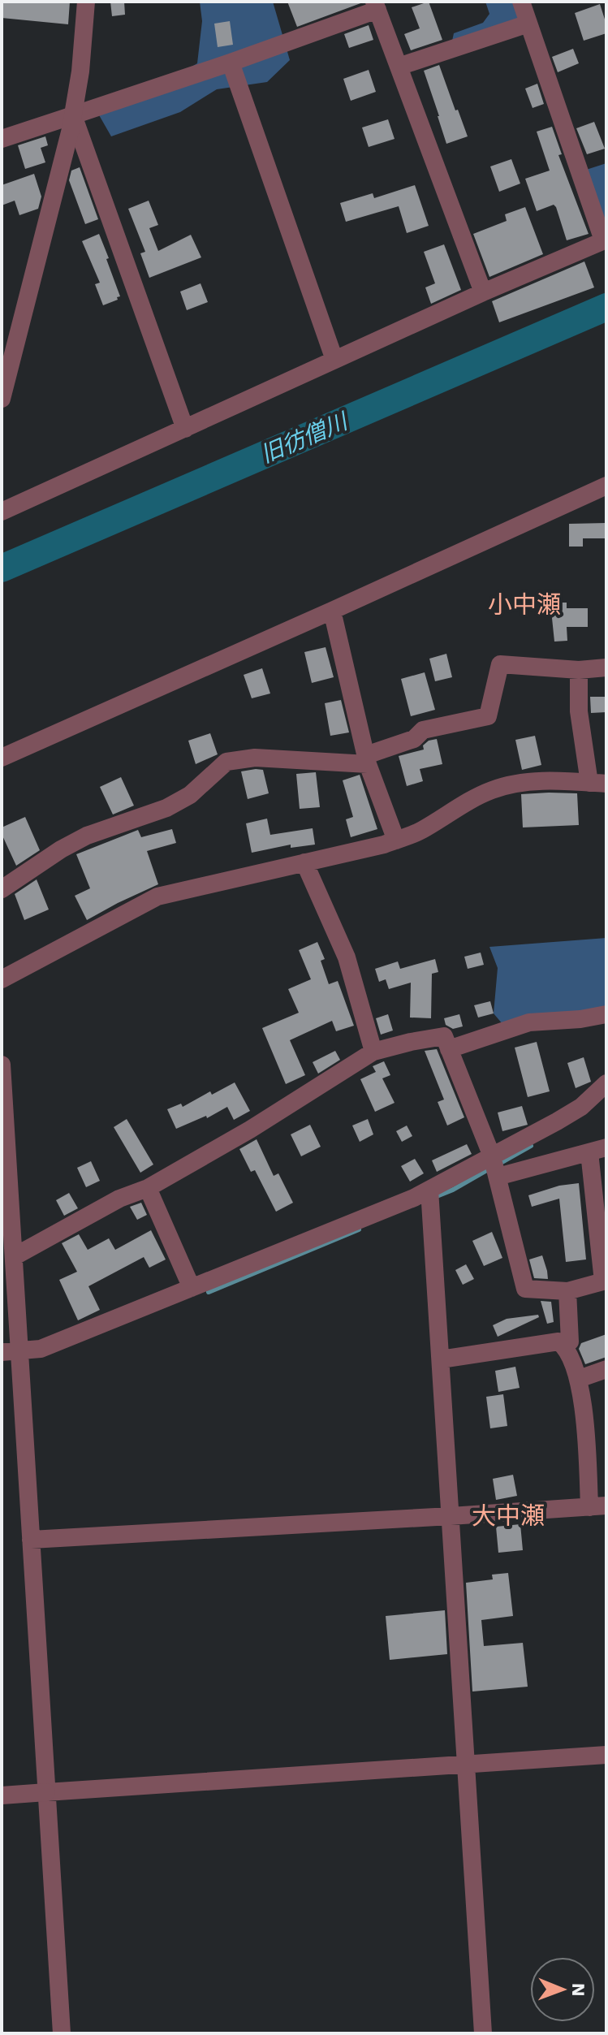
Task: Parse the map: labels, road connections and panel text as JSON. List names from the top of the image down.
{
  "districts": ["小中瀬", "大中瀬"],
  "water": ["旧彷僧川"],
  "north": "right"
}
